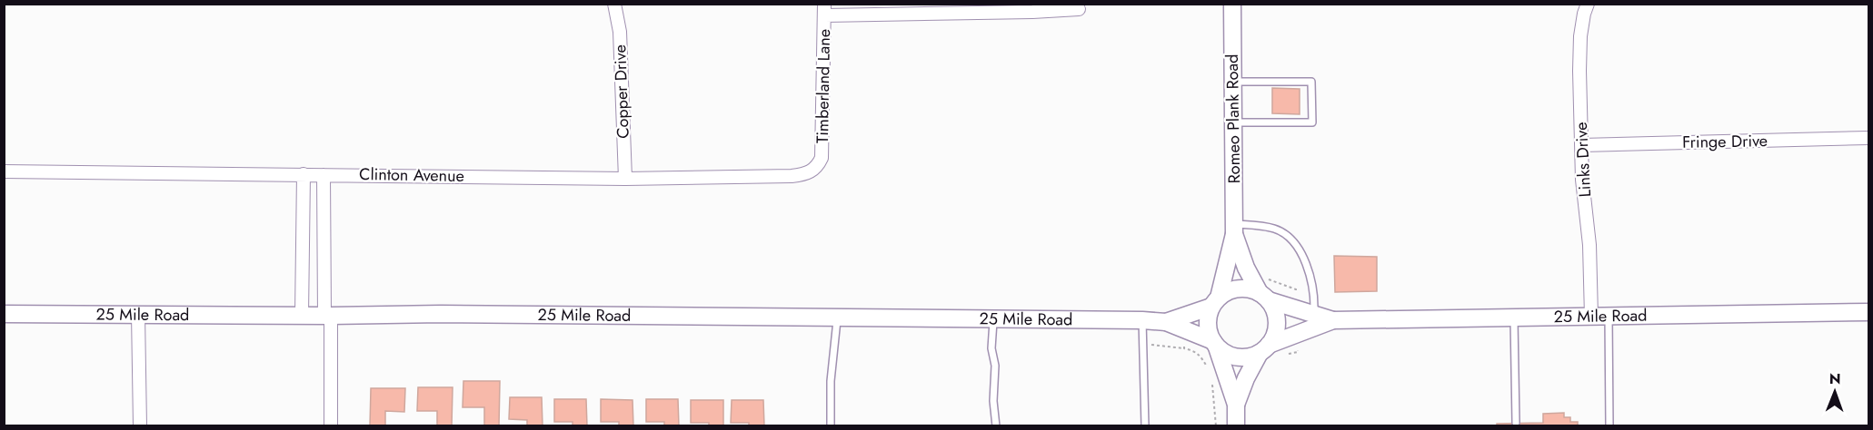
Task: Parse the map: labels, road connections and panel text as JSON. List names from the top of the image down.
{
  "streets": {
    "street": [
      "Timberland Lane",
      "Copper Drive",
      "Romeo Plank Road",
      "Fringe Drive",
      "Links Drive",
      "Clinton Avenue",
      "25 Mile Road"
    ]
  },
  "crossings": [
    ["Timberland Lane", "Clinton Avenue"],
    ["Copper Drive", "Clinton Avenue"],
    ["Romeo Plank Road", "25 Mile Road"],
    ["Fringe Drive", "Links Drive"],
    ["Links Drive", "25 Mile Road"]
  ],
  "north": "top"
}
